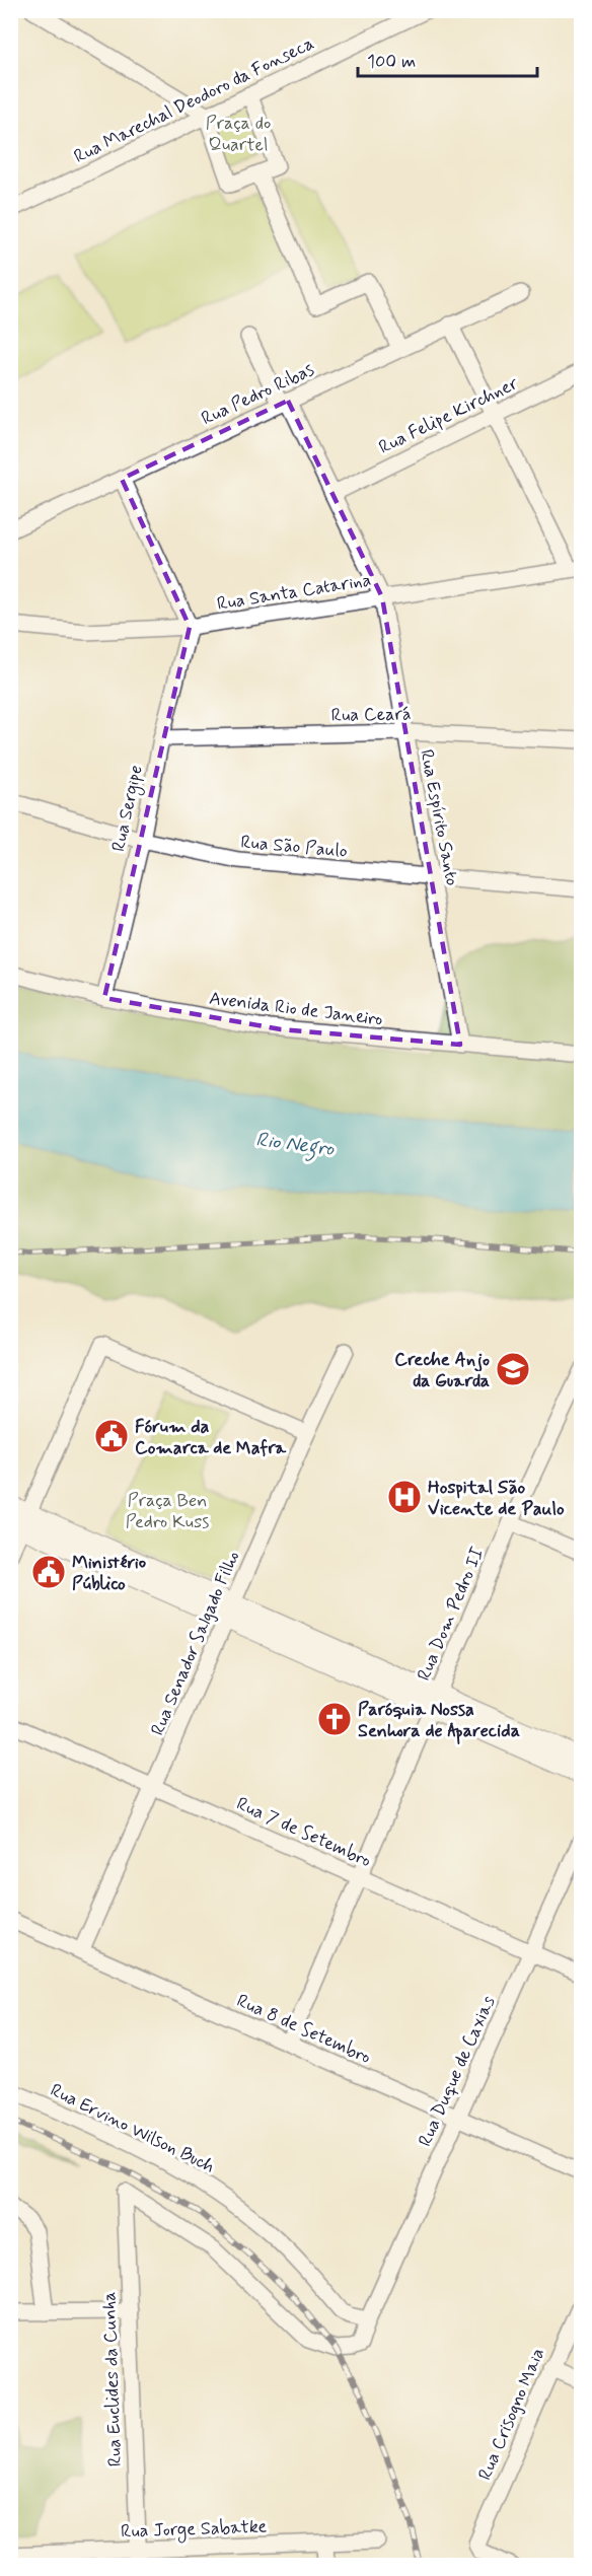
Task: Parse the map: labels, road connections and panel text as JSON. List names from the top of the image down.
{
  "streets": {
    "street": [
      "Rua Marechal Deodoro da Fonseca",
      "Rua Pedro Ribas",
      "Rua Felipe Kirchner",
      "Rua Santa Catarina",
      "Rua Ceará",
      "Rua Sergipe",
      "Rua Espírito Santo",
      "Rua São Paulo",
      "Avenida Rio de Janeiro",
      "Rua Dom Pedro II",
      "Rua Senador Salgado Filho",
      "Rua 7 de Setembro",
      "Rua 8 de Setembro",
      "Rua Duque de Caxias",
      "Rua Ervino Wilson Buch",
      "Rua Euclides da Cunha",
      "Rua Crisogno Maia",
      "Rua Jorge Sabatke"
    ]
  },
  "crossings": [
    ["Rua Pedro Ribas", "Rua Espírito Santo"],
    ["Rua Felipe Kirchner", "Rua Espírito Santo"],
    ["Rua Santa Catarina", "Rua Sergipe"],
    ["Rua Santa Catarina", "Rua Espírito Santo"],
    ["Rua Ceará", "Rua Sergipe"],
    ["Rua Ceará", "Rua Espírito Santo"],
    ["Rua Sergipe", "Rua São Paulo"],
    ["Rua Sergipe", "Avenida Rio de Janeiro"],
    ["Rua Espírito Santo", "Rua São Paulo"],
    ["Rua Espírito Santo", "Avenida Rio de Janeiro"],
    ["Rua Dom Pedro II", "Rua 7 de Setembro"],
    ["Rua Dom Pedro II", "Rua 8 de Setembro"],
    ["Rua Senador Salgado Filho", "Rua 7 de Setembro"],
    ["Rua Senador Salgado Filho", "Rua 8 de Setembro"],
    ["Rua 7 de Setembro", "Rua Duque de Caxias"],
    ["Rua 8 de Setembro", "Rua Duque de Caxias"],
    ["Rua Duque de Caxias", "Rua Ervino Wilson Buch"],
    ["Rua Duque de Caxias", "Rua Euclides da Cunha"],
    ["Rua Euclides da Cunha", "Rua Jorge Sabatke"]
  ],
  "water": ["Rio Negro"],
  "parks": ["Praça do Quartel", "Praça Ben Pedro Kuss"],
  "places": {
    "school or university": ["Creche Anjo da Guarda"],
    "public building": ["Fórum da Comarca de Mafra", "Ministério Público"],
    "hospital": ["Hospital São Vicente de Paulo"],
    "church": ["Paróquia Nossa Senhora de Aparecida"]
  },
  "scale_bar": "100 m"
}
